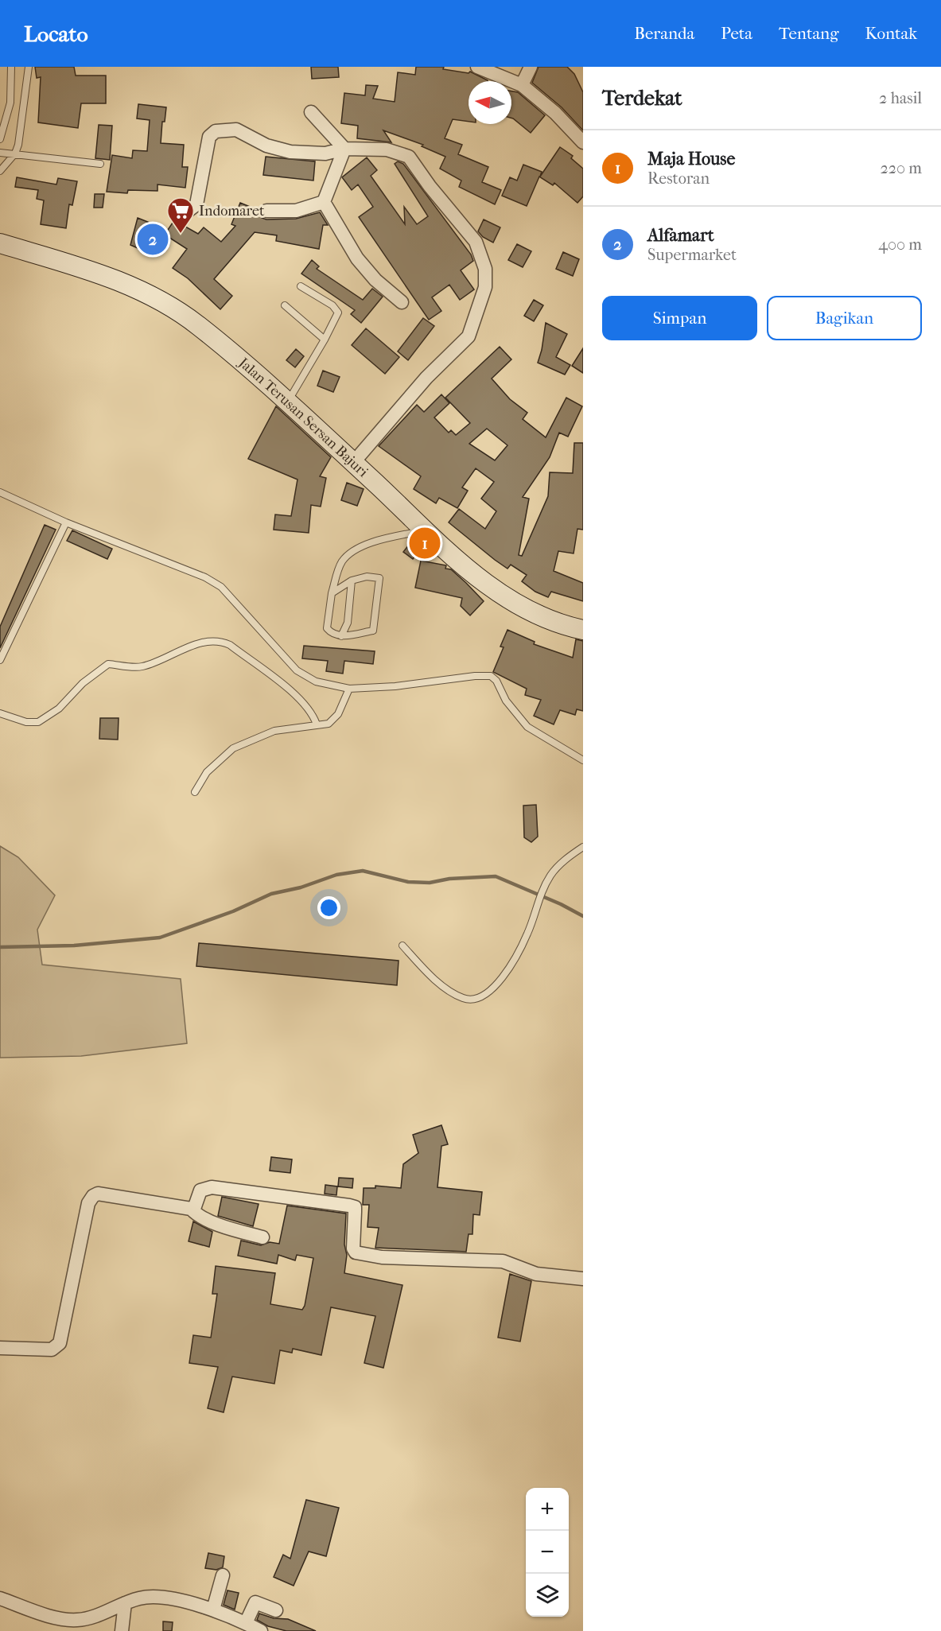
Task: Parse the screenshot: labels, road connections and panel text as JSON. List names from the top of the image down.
{
  "streets": {
    "main road": ["Jalan Terusan Sersan Bajuri"]
  },
  "places": {
    "supermarket": ["Indomaret"]
  },
  "north": "left",
  "page": {
    "header": "Locato",
    "nav": [
      "Beranda",
      "Peta",
      "Tentang",
      "Kontak"
    ],
    "heading": ["Terdekat", "2 hasil"],
    "list": [
      {
        "mark": "1",
        "name": "Maja House",
        "note": "Restoran",
        "value": "220 m"
      },
      {
        "mark": "2",
        "name": "Alfamart",
        "note": "Supermarket",
        "value": "400 m"
      }
    ],
    "pins": ["2", "1"],
    "buttons": ["Simpan", "Bagikan"],
    "map_buttons": ["+", "−"]
  }
}
